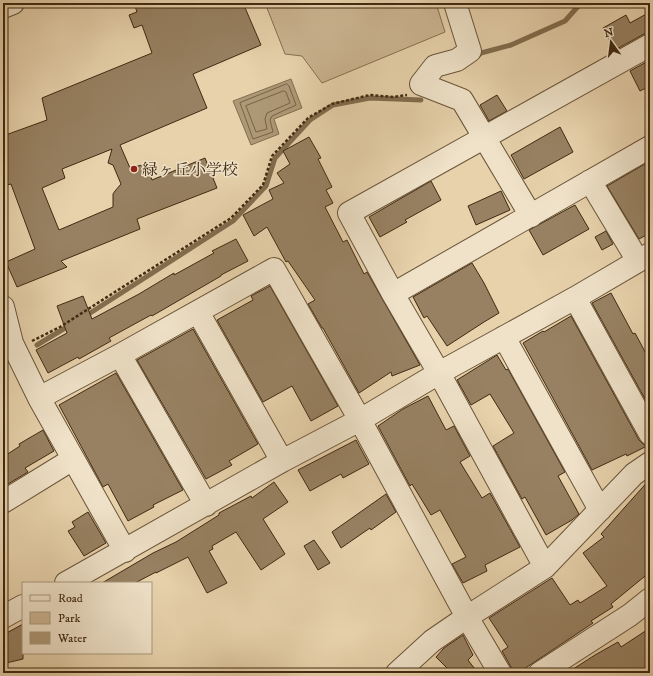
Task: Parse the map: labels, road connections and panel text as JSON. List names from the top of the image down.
{
  "places": ["緑ヶ丘小学校"],
  "legend": ["Road", "Park", "Water"],
  "north": "top"
}
